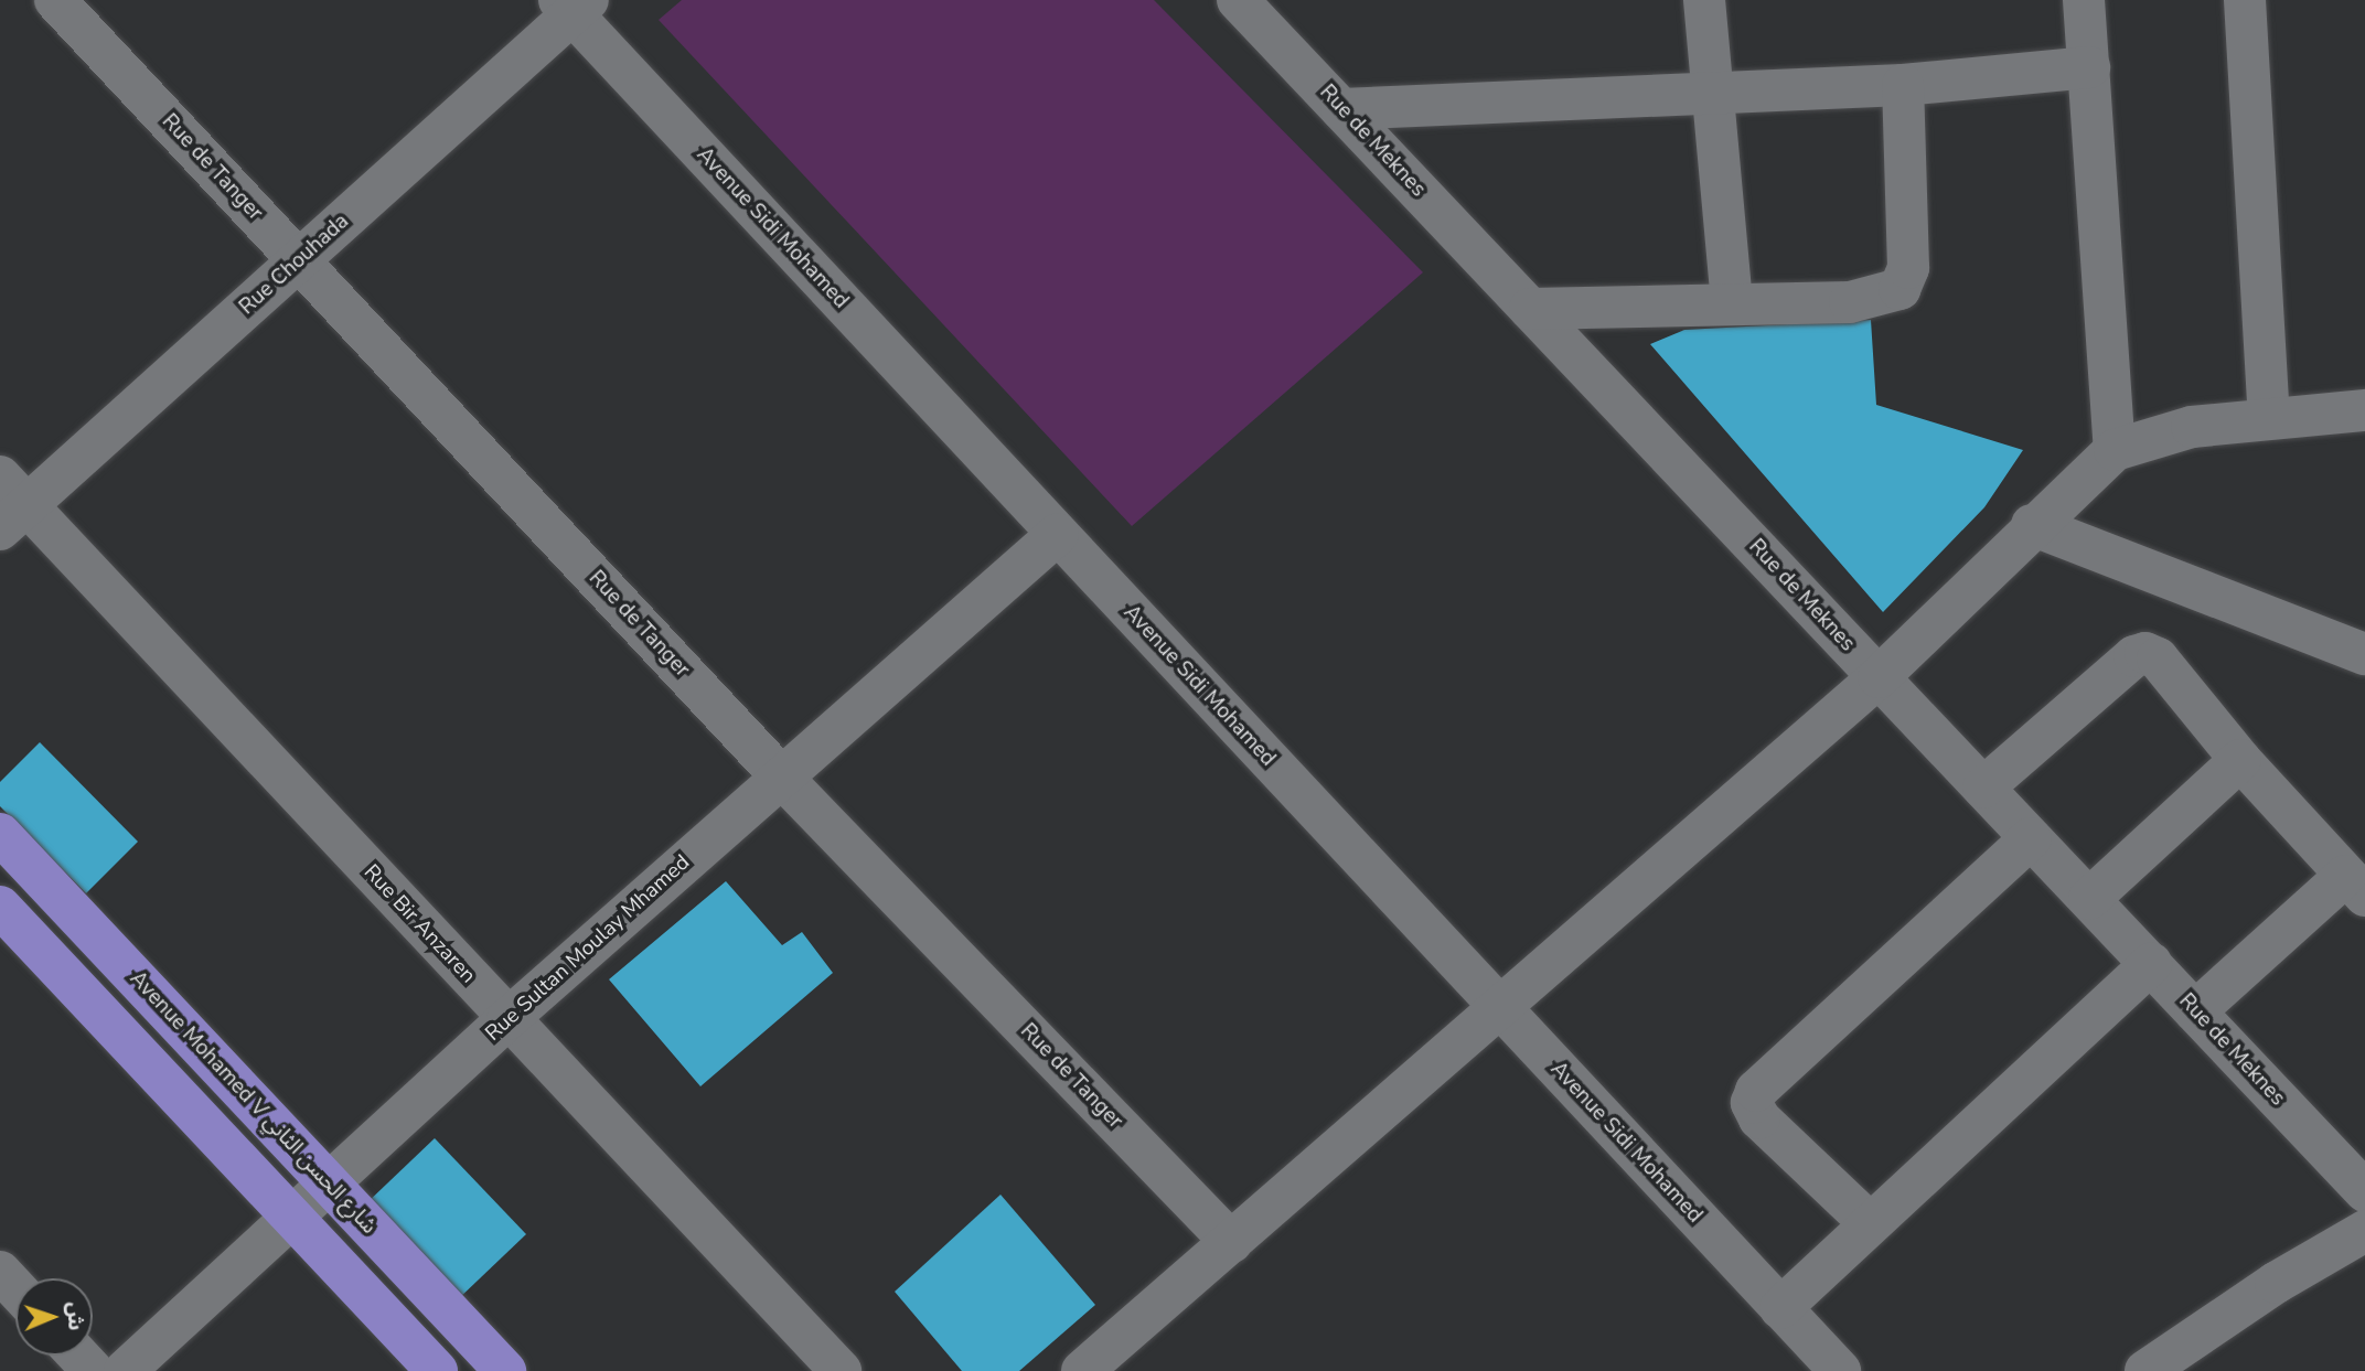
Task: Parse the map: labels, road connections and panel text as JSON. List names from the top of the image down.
{
  "streets": {
    "highway": ["Avenue Mohamed V شارع الحسن الثاني"],
    "street": [
      "Rue de Meknes",
      "Rue de Tanger",
      "Avenue Sidi Mohamed",
      "Rue Chouhada",
      "Rue Bir Anzaren",
      "Rue Sultan Moulay Mhamed"
    ]
  },
  "crossings": [
    ["Rue de Tanger", "Rue Chouhada"],
    ["Rue de Tanger", "Rue Sultan Moulay Mhamed"],
    ["Avenue Sidi Mohamed", "Rue Chouhada"],
    ["Avenue Sidi Mohamed", "Rue Sultan Moulay Mhamed"],
    ["Rue Chouhada", "Rue Bir Anzaren"],
    ["Rue Bir Anzaren", "Rue Sultan Moulay Mhamed"],
    ["Rue Sultan Moulay Mhamed", "Avenue Mohamed V شارع الحسن الثاني"]
  ],
  "north": "right"
}
